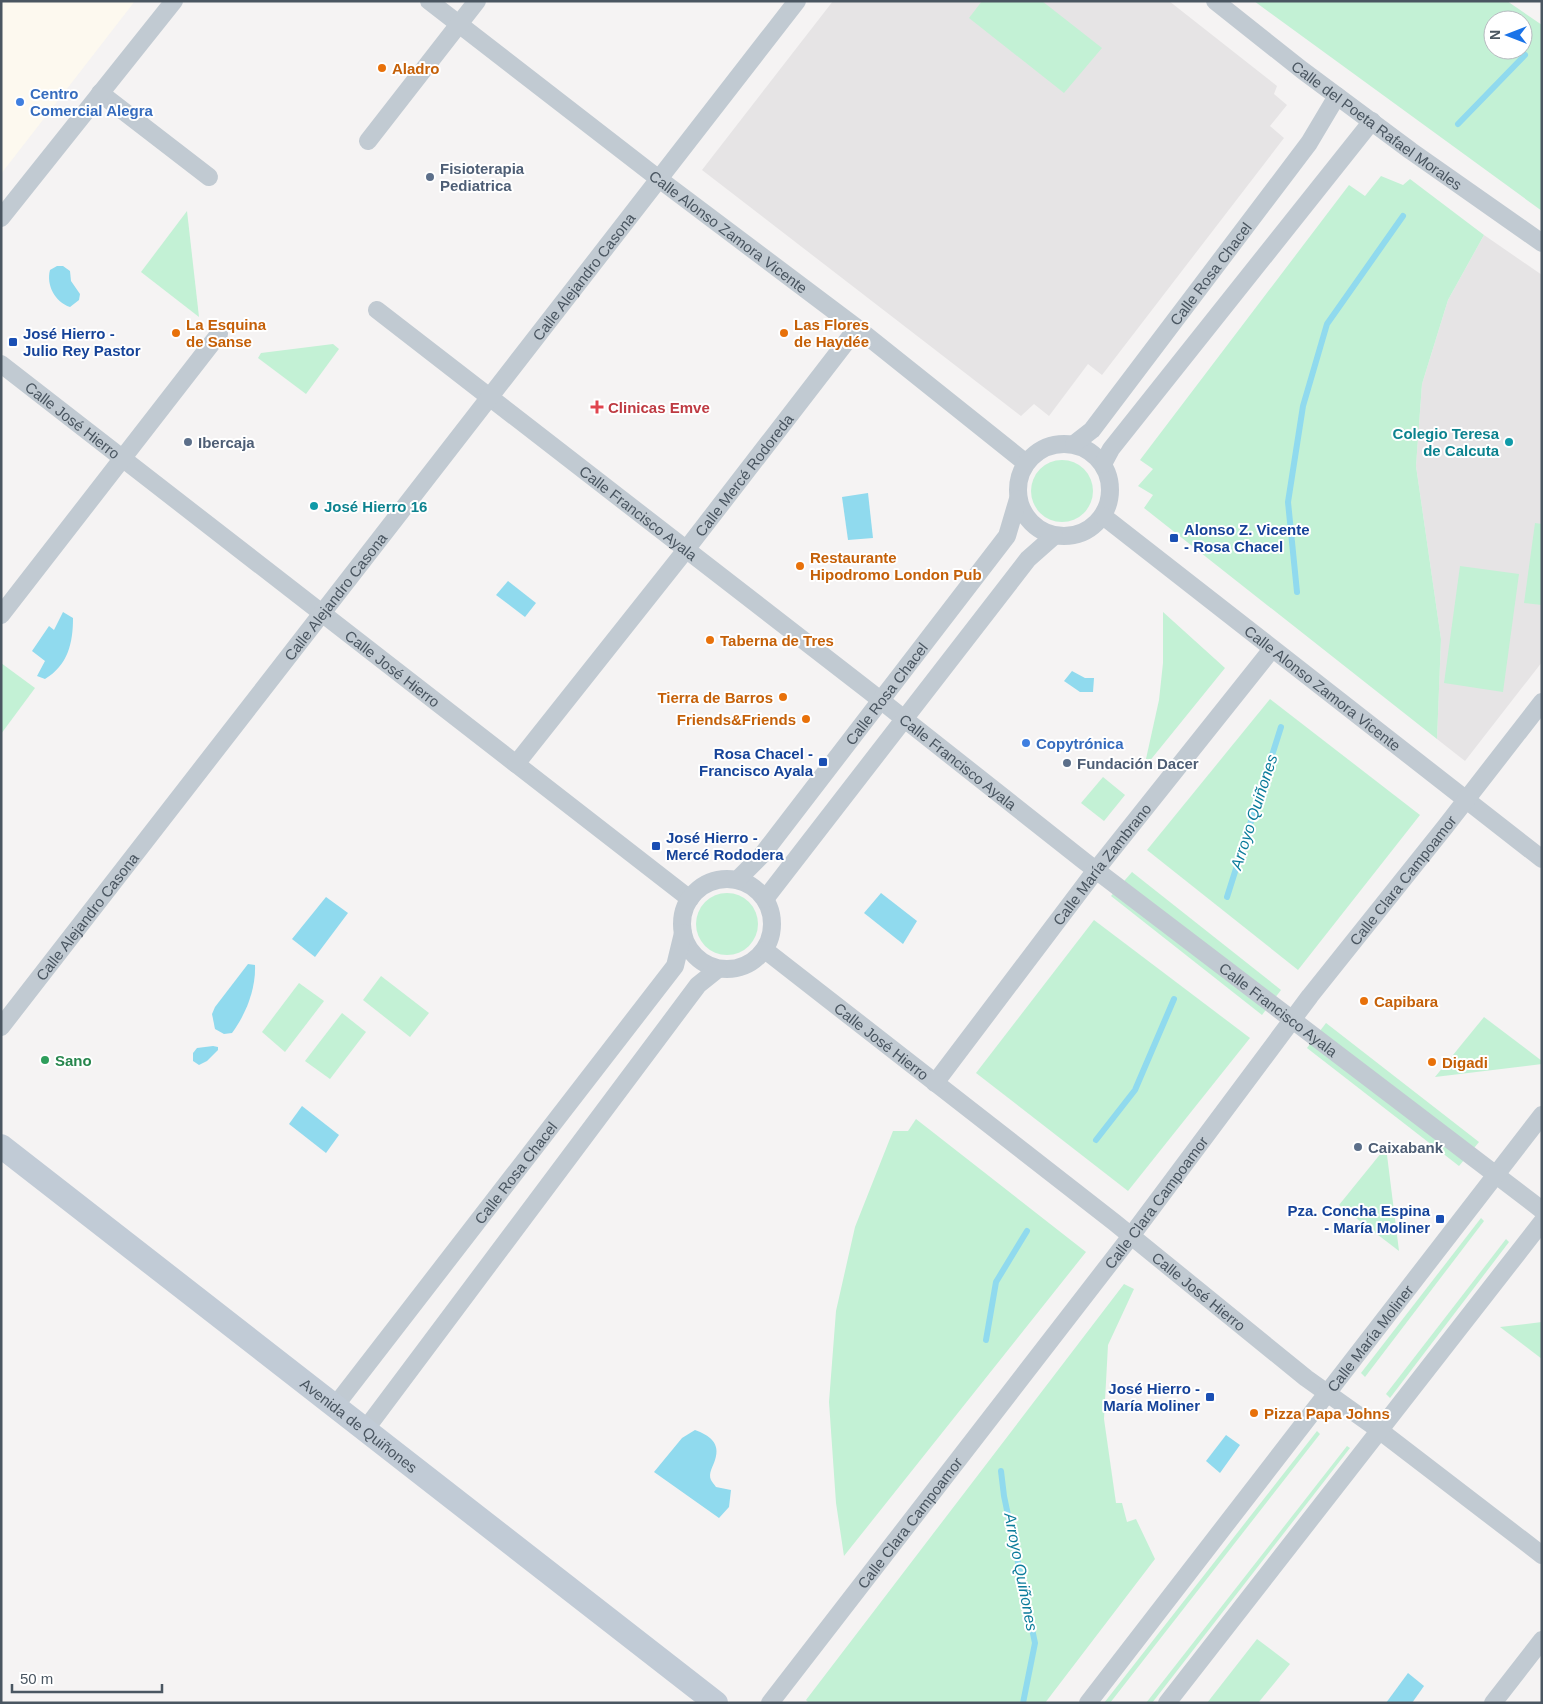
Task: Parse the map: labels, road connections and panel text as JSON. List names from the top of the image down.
{
  "streets": {
    "street": [
      "Calle del Poeta Rafael Morales",
      "Calle Alonso Zamora Vicente",
      "Calle Rosa Chacel",
      "Calle Alejandro Casona",
      "Calle José Hierro",
      "Calle Mercé Rodoreda",
      "Calle Francisco Ayala",
      "Calle María Zambrano",
      "Calle Clara Campoamor",
      "Calle María Moliner",
      "Avenida de Quiñones"
    ]
  },
  "crossings": [
    ["Calle del Poeta Rafael Morales", "Calle Rosa Chacel"],
    ["Calle Alonso Zamora Vicente", "Calle Rosa Chacel"],
    ["Calle Alonso Zamora Vicente", "Calle Alejandro Casona"],
    ["Calle Alonso Zamora Vicente", "Calle Mercé Rodoreda"],
    ["Calle Alonso Zamora Vicente", "Calle María Zambrano"],
    ["Calle Alonso Zamora Vicente", "Calle Clara Campoamor"],
    ["Calle Rosa Chacel", "Calle José Hierro"],
    ["Calle Rosa Chacel", "Calle Francisco Ayala"],
    ["Calle Rosa Chacel", "Avenida de Quiñones"],
    ["Calle Alejandro Casona", "Calle José Hierro"],
    ["Calle Alejandro Casona", "Calle Francisco Ayala"],
    ["Calle José Hierro", "Calle Mercé Rodoreda"],
    ["Calle José Hierro", "Calle María Zambrano"],
    ["Calle José Hierro", "Calle Clara Campoamor"],
    ["Calle José Hierro", "Calle María Moliner"],
    ["Calle Mercé Rodoreda", "Calle Francisco Ayala"],
    ["Calle Francisco Ayala", "Calle María Zambrano"],
    ["Calle Francisco Ayala", "Calle Clara Campoamor"],
    ["Calle Francisco Ayala", "Calle María Moliner"]
  ],
  "water": ["Arroyo Quiñones"],
  "places": {
    "other": [
      "Aladro",
      "Centro Comercial Alegra",
      "Fisioterapia Pediatrica",
      "La Esquina de Sanse",
      "Las Flores de Haydée",
      "Ibercaja",
      "Colegio Teresa de Calcuta",
      "José Hierro 16",
      "Restaurante Hipodromo London Pub",
      "Taberna de Tres",
      "Tierra de Barros",
      "Friends&Friends",
      "Copytrónica",
      "Fundación Dacer",
      "Capibara",
      "Sano",
      "Digadi",
      "Caixabank",
      "Pizza Papa Johns"
    ],
    "transit": [
      "José Hierro - Julio Rey Pastor",
      "Alonso Z. Vicente - Rosa Chacel",
      "Rosa Chacel - Francisco Ayala",
      "José Hierro - Mercé Rododera",
      "Pza. Concha Espina - María Moliner",
      "José Hierro - María Moliner"
    ],
    "health": ["Clinicas Emve"]
  },
  "scale_bar": "50 m",
  "north": "left"
}
